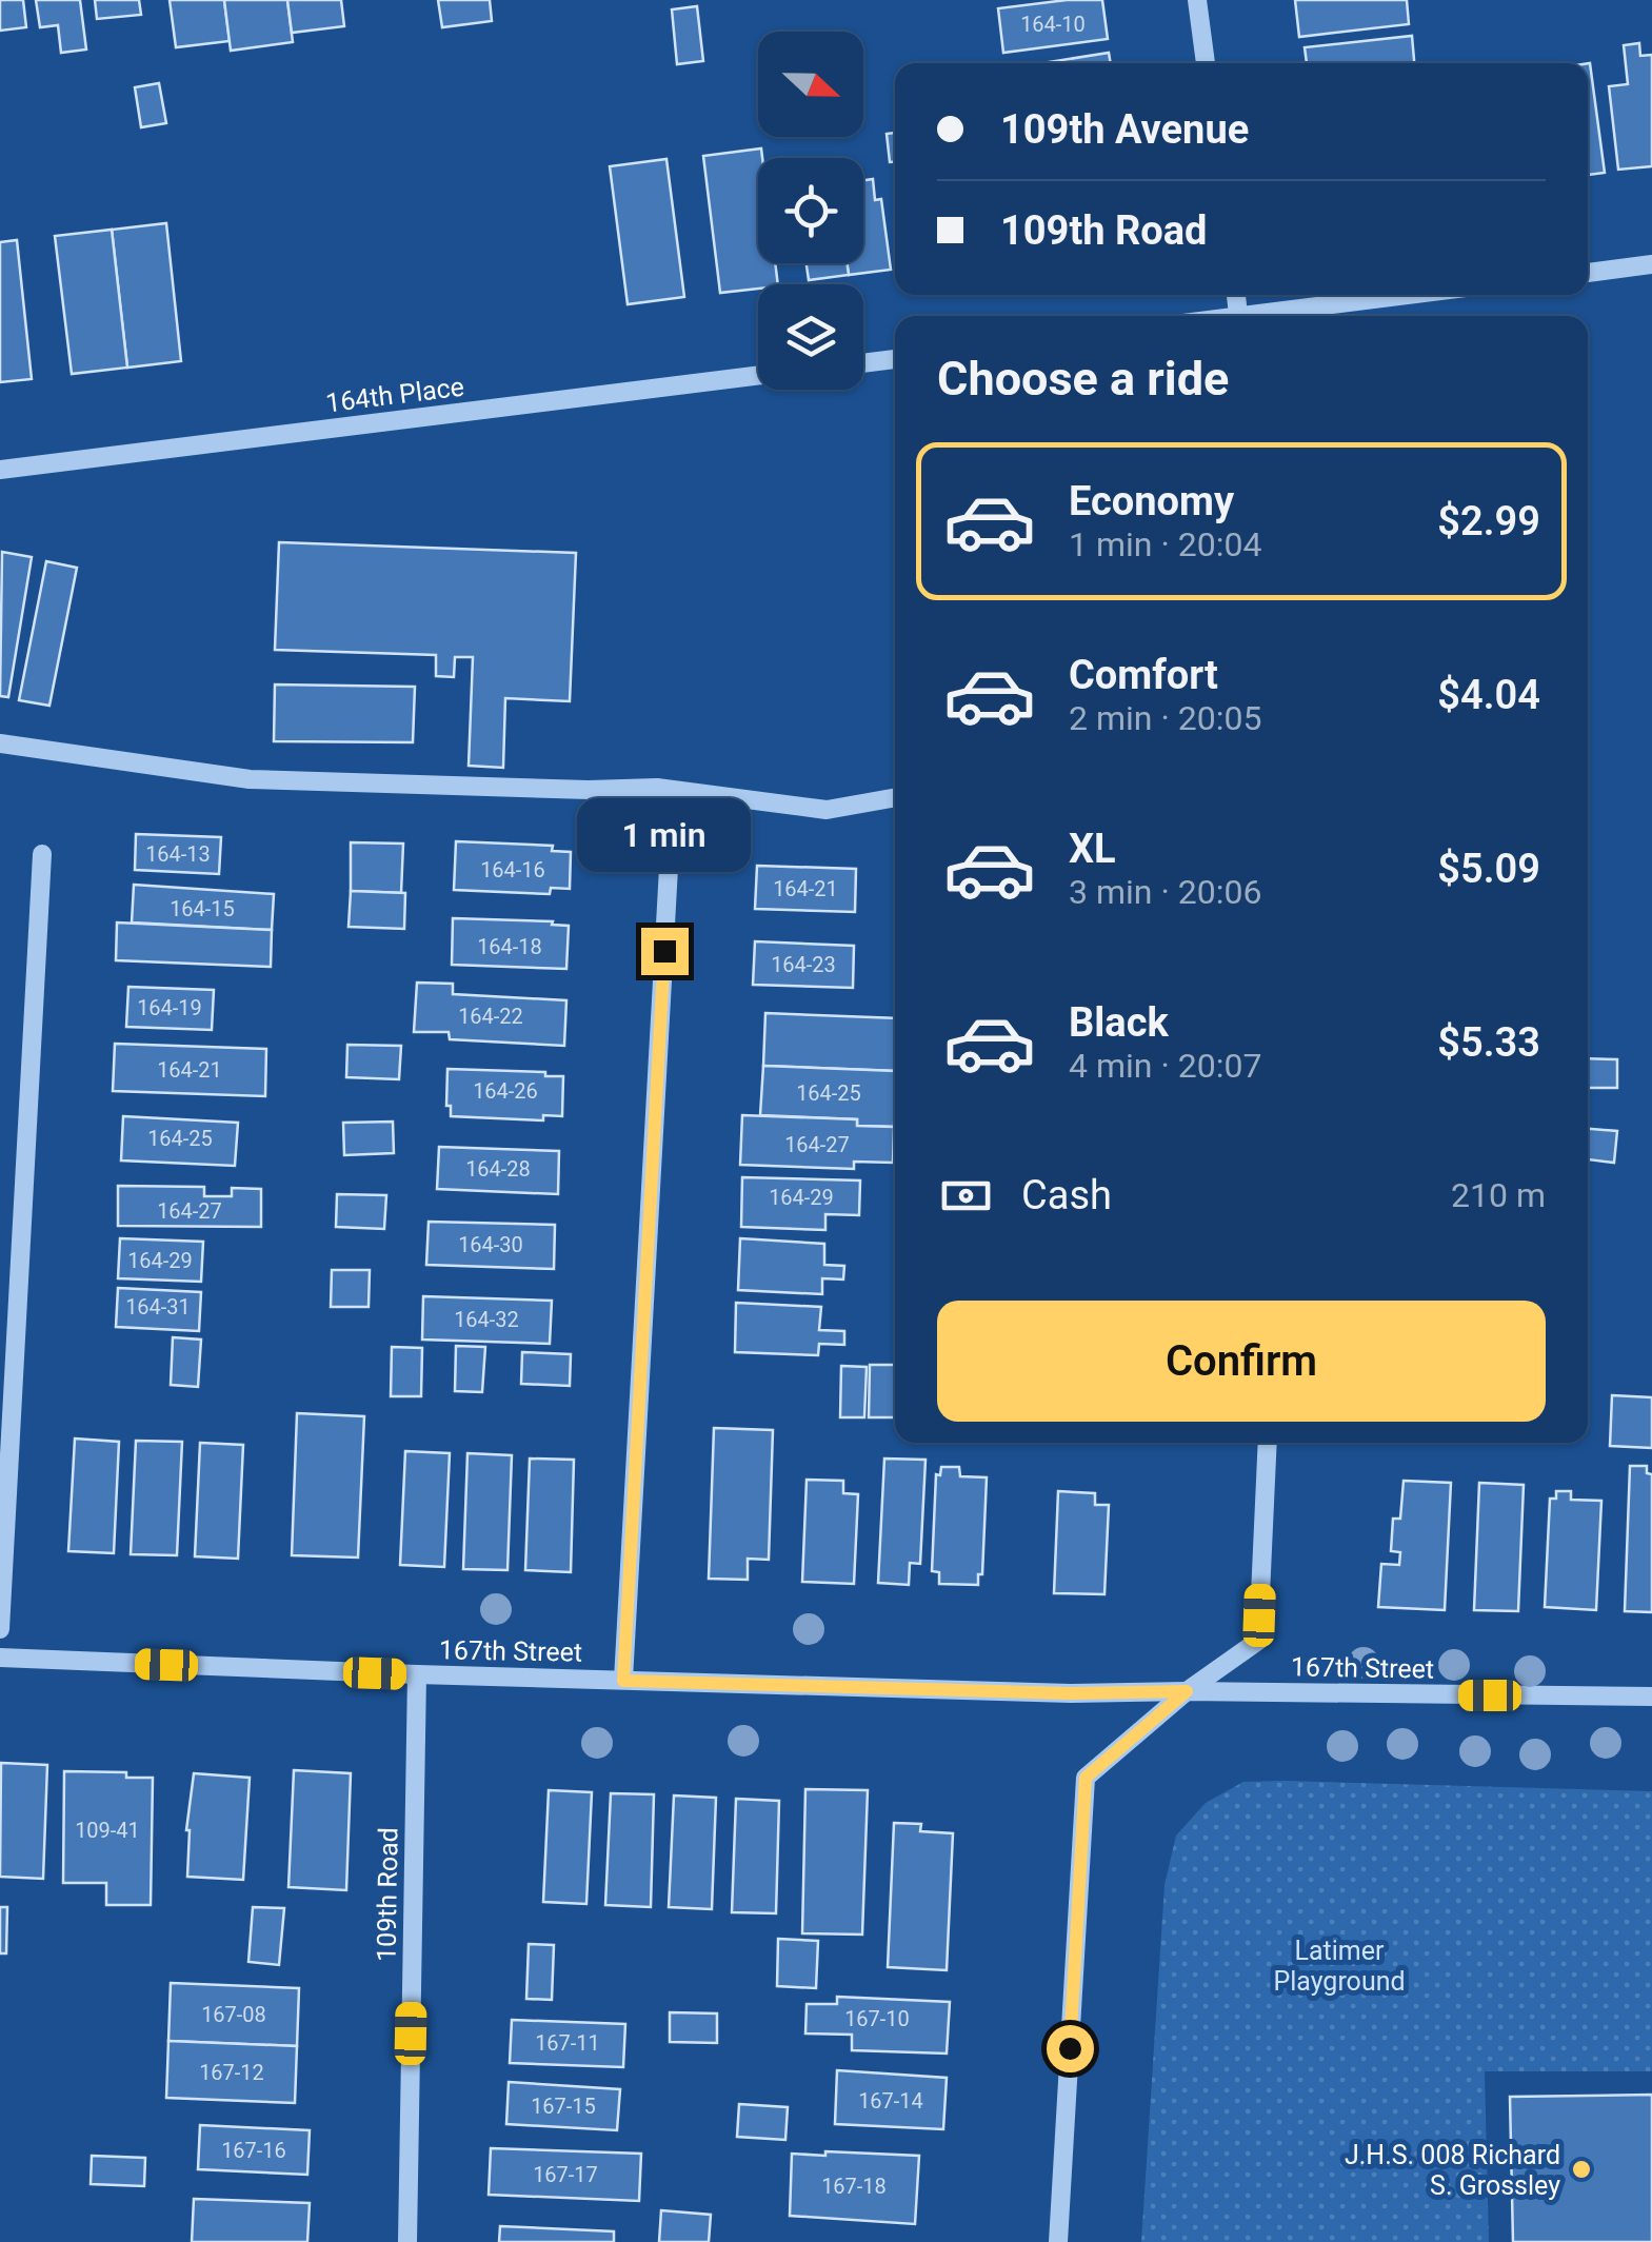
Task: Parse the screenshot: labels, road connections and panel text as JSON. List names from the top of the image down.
{
  "streets": {
    "street": ["164th Place", "167th Street", "109th Road"]
  },
  "crossings": [
    ["167th Street", "109th Road"]
  ],
  "parks": ["Latimer Playground"],
  "places": ["J.H.S. 008 Richard S. Grossley"],
  "house_numbers": [
    "164-10",
    "164-13",
    "164-16",
    "164-21",
    "164-15",
    "164-18",
    "164-23",
    "164-19",
    "164-22",
    "164-21",
    "164-26",
    "164-25",
    "164-25",
    "164-27",
    "164-28",
    "164-29",
    "164-27",
    "164-30",
    "164-29",
    "164-31",
    "164-32",
    "109-41",
    "167-08",
    "167-10",
    "167-11",
    "167-12",
    "167-14",
    "167-15",
    "167-16",
    "167-17",
    "167-18"
  ],
  "north": "right",
  "page": {
    "banner": ["109th Avenue", "109th Road"],
    "heading": "Choose a ride",
    "list": [
      {
        "name": "Economy",
        "note": "1 min · 20:04",
        "value": "$2.99"
      },
      {
        "name": "Comfort",
        "note": "2 min · 20:05",
        "value": "$4.04"
      },
      {
        "name": "XL",
        "note": "3 min · 20:06",
        "value": "$5.09"
      },
      {
        "name": "Black",
        "note": "4 min · 20:07",
        "value": "$5.33"
      }
    ],
    "bubble": "1 min",
    "pay": ["Cash", "210 m"],
    "buttons": "Confirm"
  }
}
